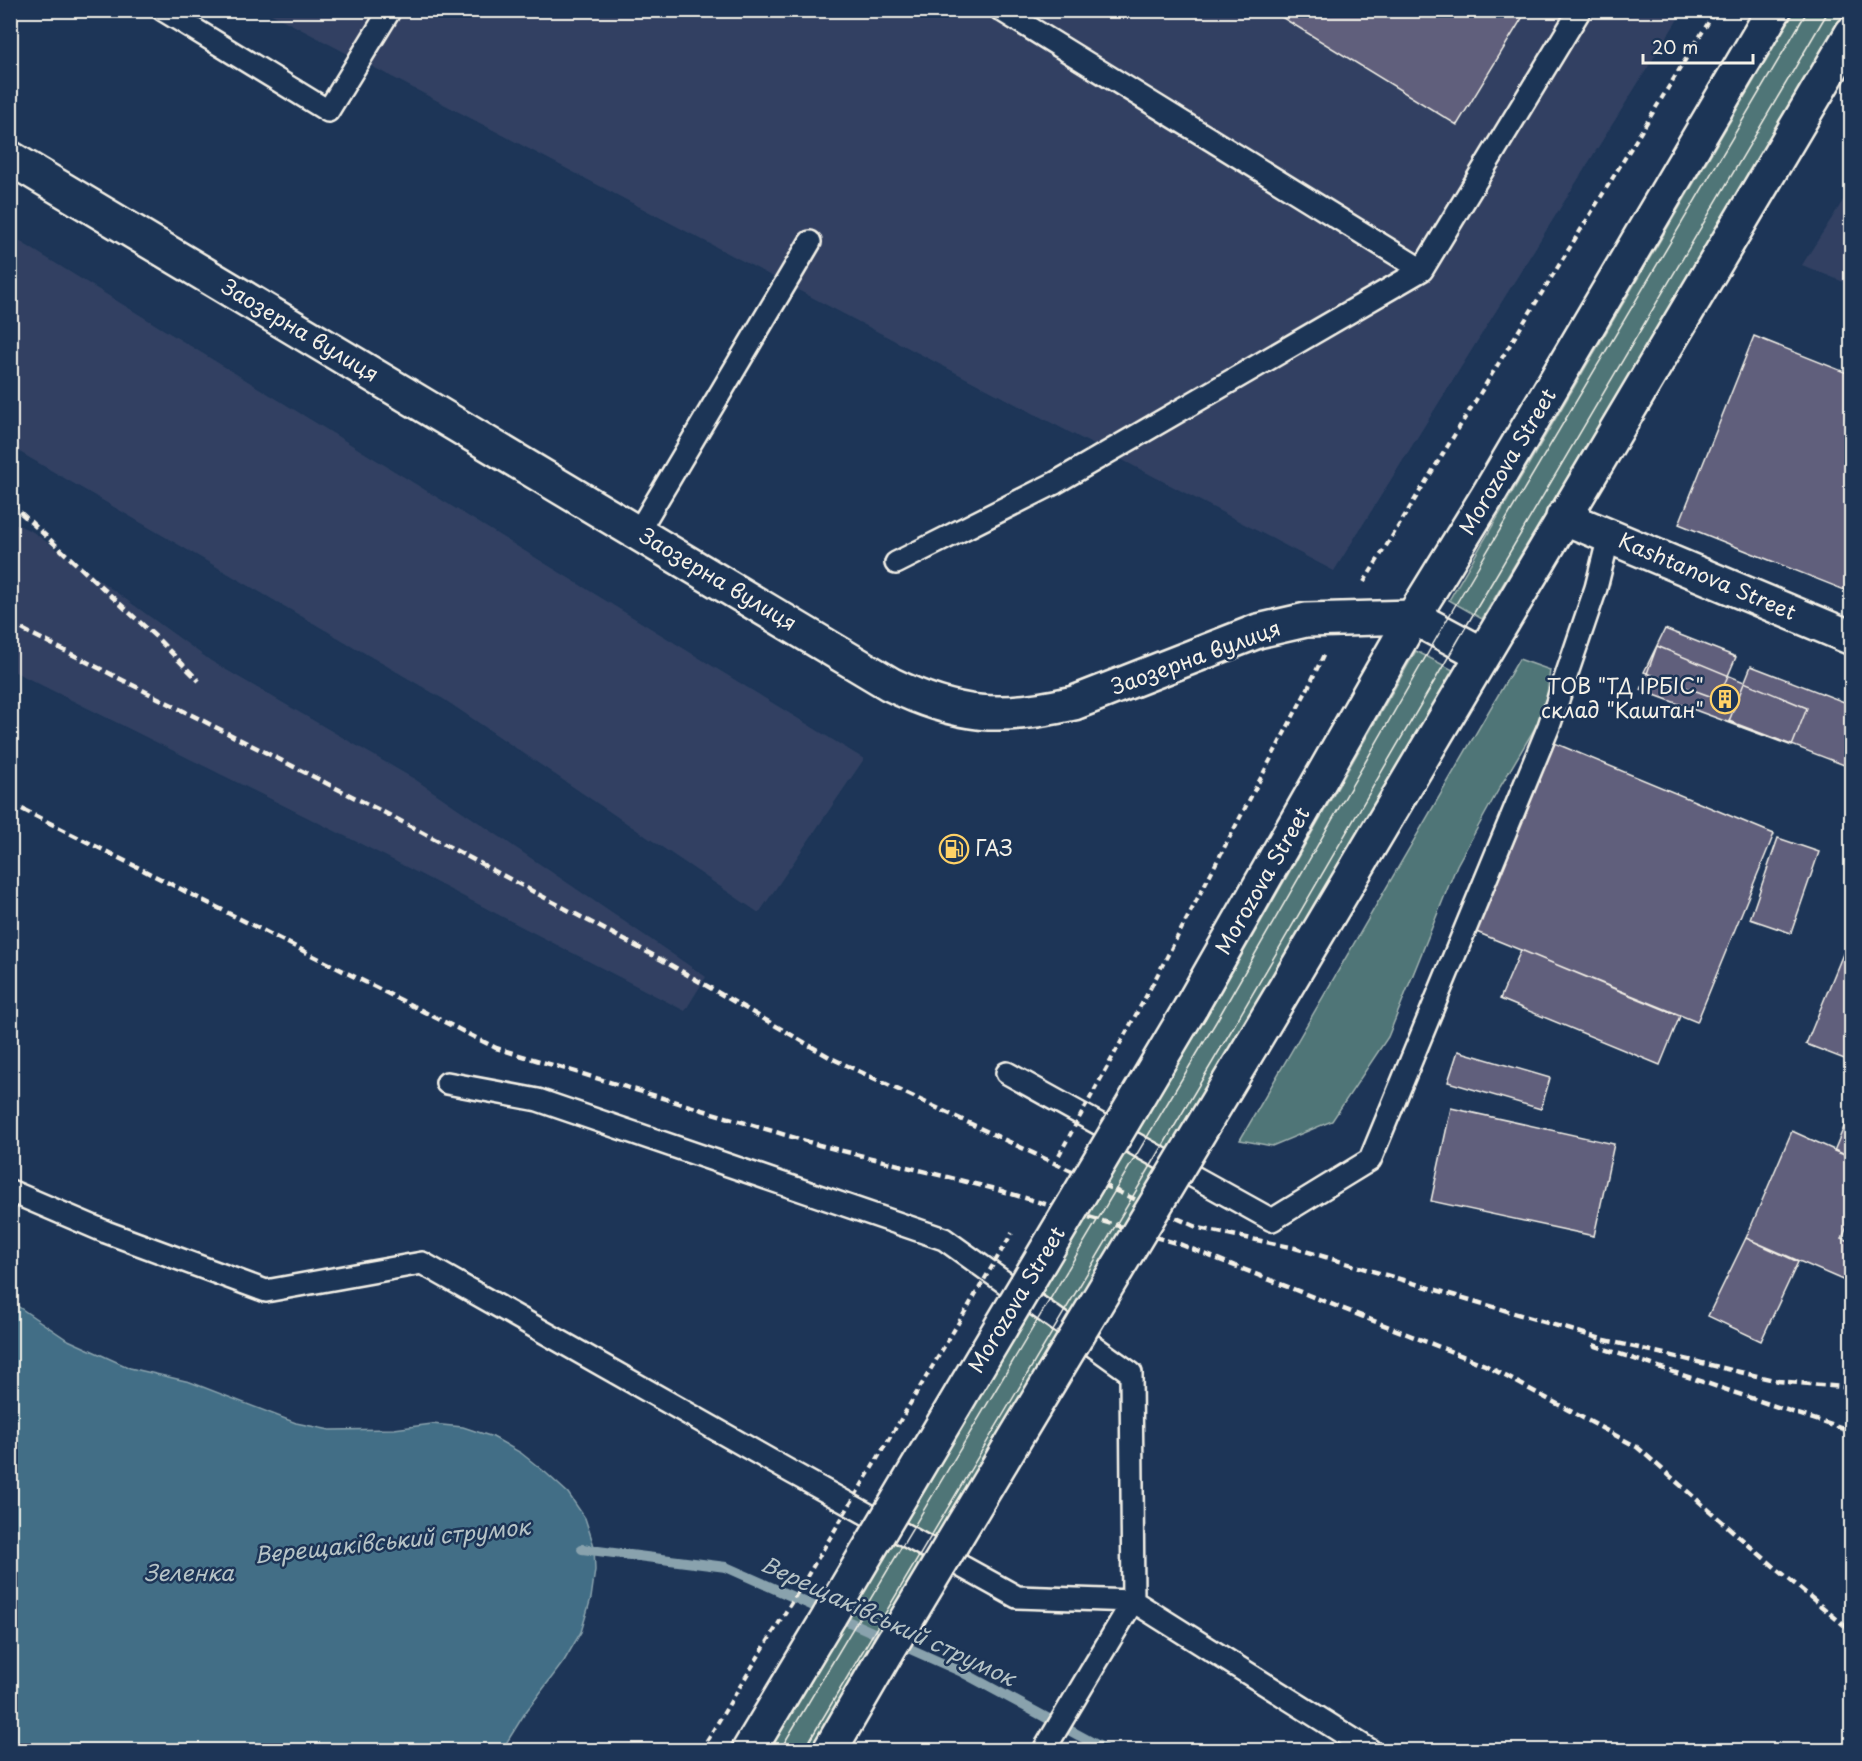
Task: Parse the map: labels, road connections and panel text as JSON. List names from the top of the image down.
{
  "streets": {
    "main road": ["Заозерна вулиця", "Morozova Street", "Kashtanova Street"]
  },
  "crossings": [
    ["Заозерна вулиця", "Morozova Street"]
  ],
  "water": ["Верещаківський струмок", "Зеленка"],
  "places": {
    "building": ["ТОВ \"ТД ІРБІС\" склад \"Каштан\""],
    "fuel station": ["ГАЗ"]
  },
  "scale_bar": "20 m"
}
